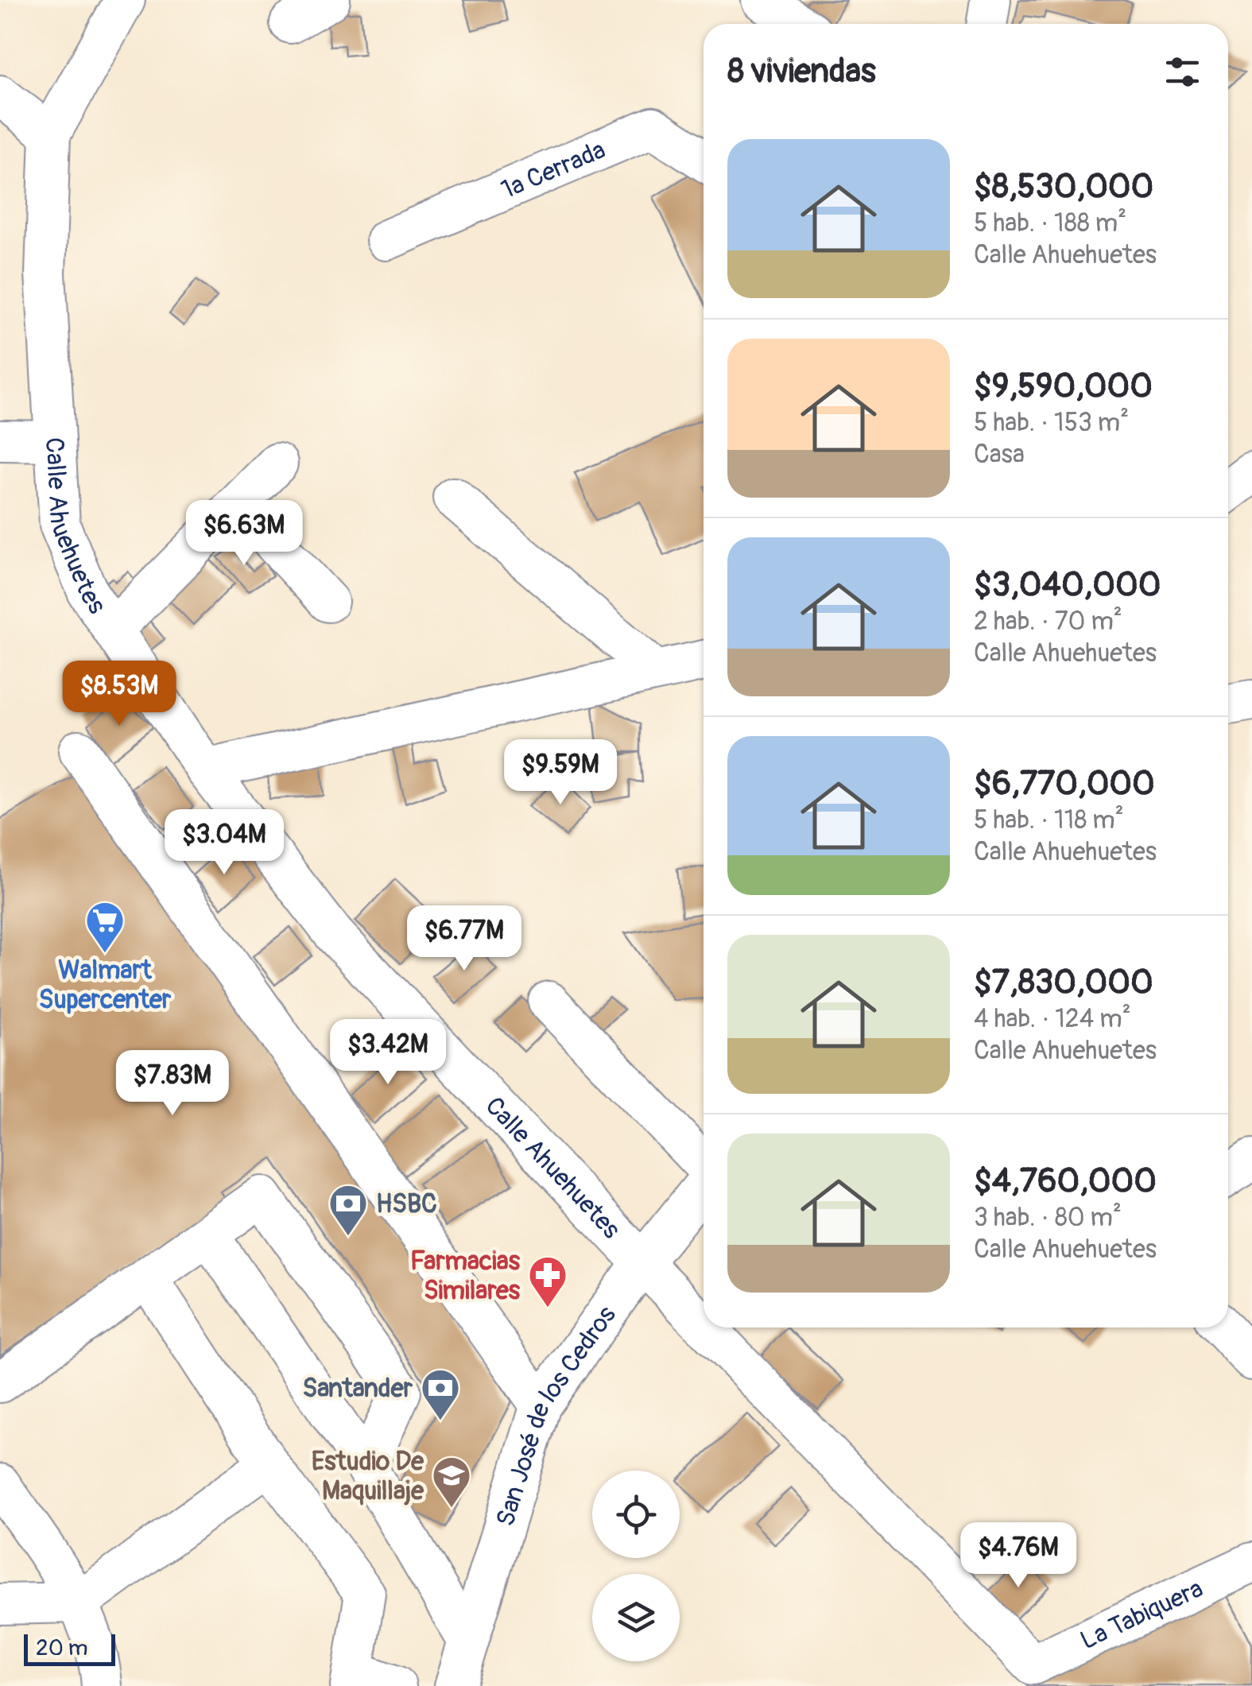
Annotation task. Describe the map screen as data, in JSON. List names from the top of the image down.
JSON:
{
  "streets": {
    "street": [
      "1a Cerrada",
      "Calle Ahuehuetes",
      "San José de los Cedros",
      "La Tabiquera"
    ]
  },
  "crossings": [
    ["Calle Ahuehuetes", "San José de los Cedros"],
    ["Calle Ahuehuetes", "La Tabiquera"]
  ],
  "places": {
    "supermarket": ["Walmart Supercenter"],
    "bank": ["HSBC", "Santander"],
    "pharmacy": ["Farmacias Similares"],
    "school or university": ["Estudio De Maquillaje"]
  },
  "scale_bar": "20 m",
  "page": {
    "heading": "8 viviendas",
    "list": [
      {
        "name": "$8,530,000",
        "note": "5 hab. · 188 m² · Calle Ahuehuetes"
      },
      {
        "name": "$9,590,000",
        "note": "5 hab. · 153 m² · Casa"
      },
      {
        "name": "$3,040,000",
        "note": "2 hab. · 70 m² · Calle Ahuehuetes"
      },
      {
        "name": "$6,770,000",
        "note": "5 hab. · 118 m² · Calle Ahuehuetes"
      },
      {
        "name": "$7,830,000",
        "note": "4 hab. · 124 m² · Calle Ahuehuetes"
      },
      {
        "name": "$4,760,000",
        "note": "3 hab. · 80 m² · Calle Ahuehuetes"
      }
    ],
    "price": [
      "$6.63M",
      "$8.53M",
      "$9.59M",
      "$3.04M",
      "$6.77M",
      "$3.42M",
      "$7.83M",
      "$4.76M"
    ],
    "scale": "20 m"
  }
}
